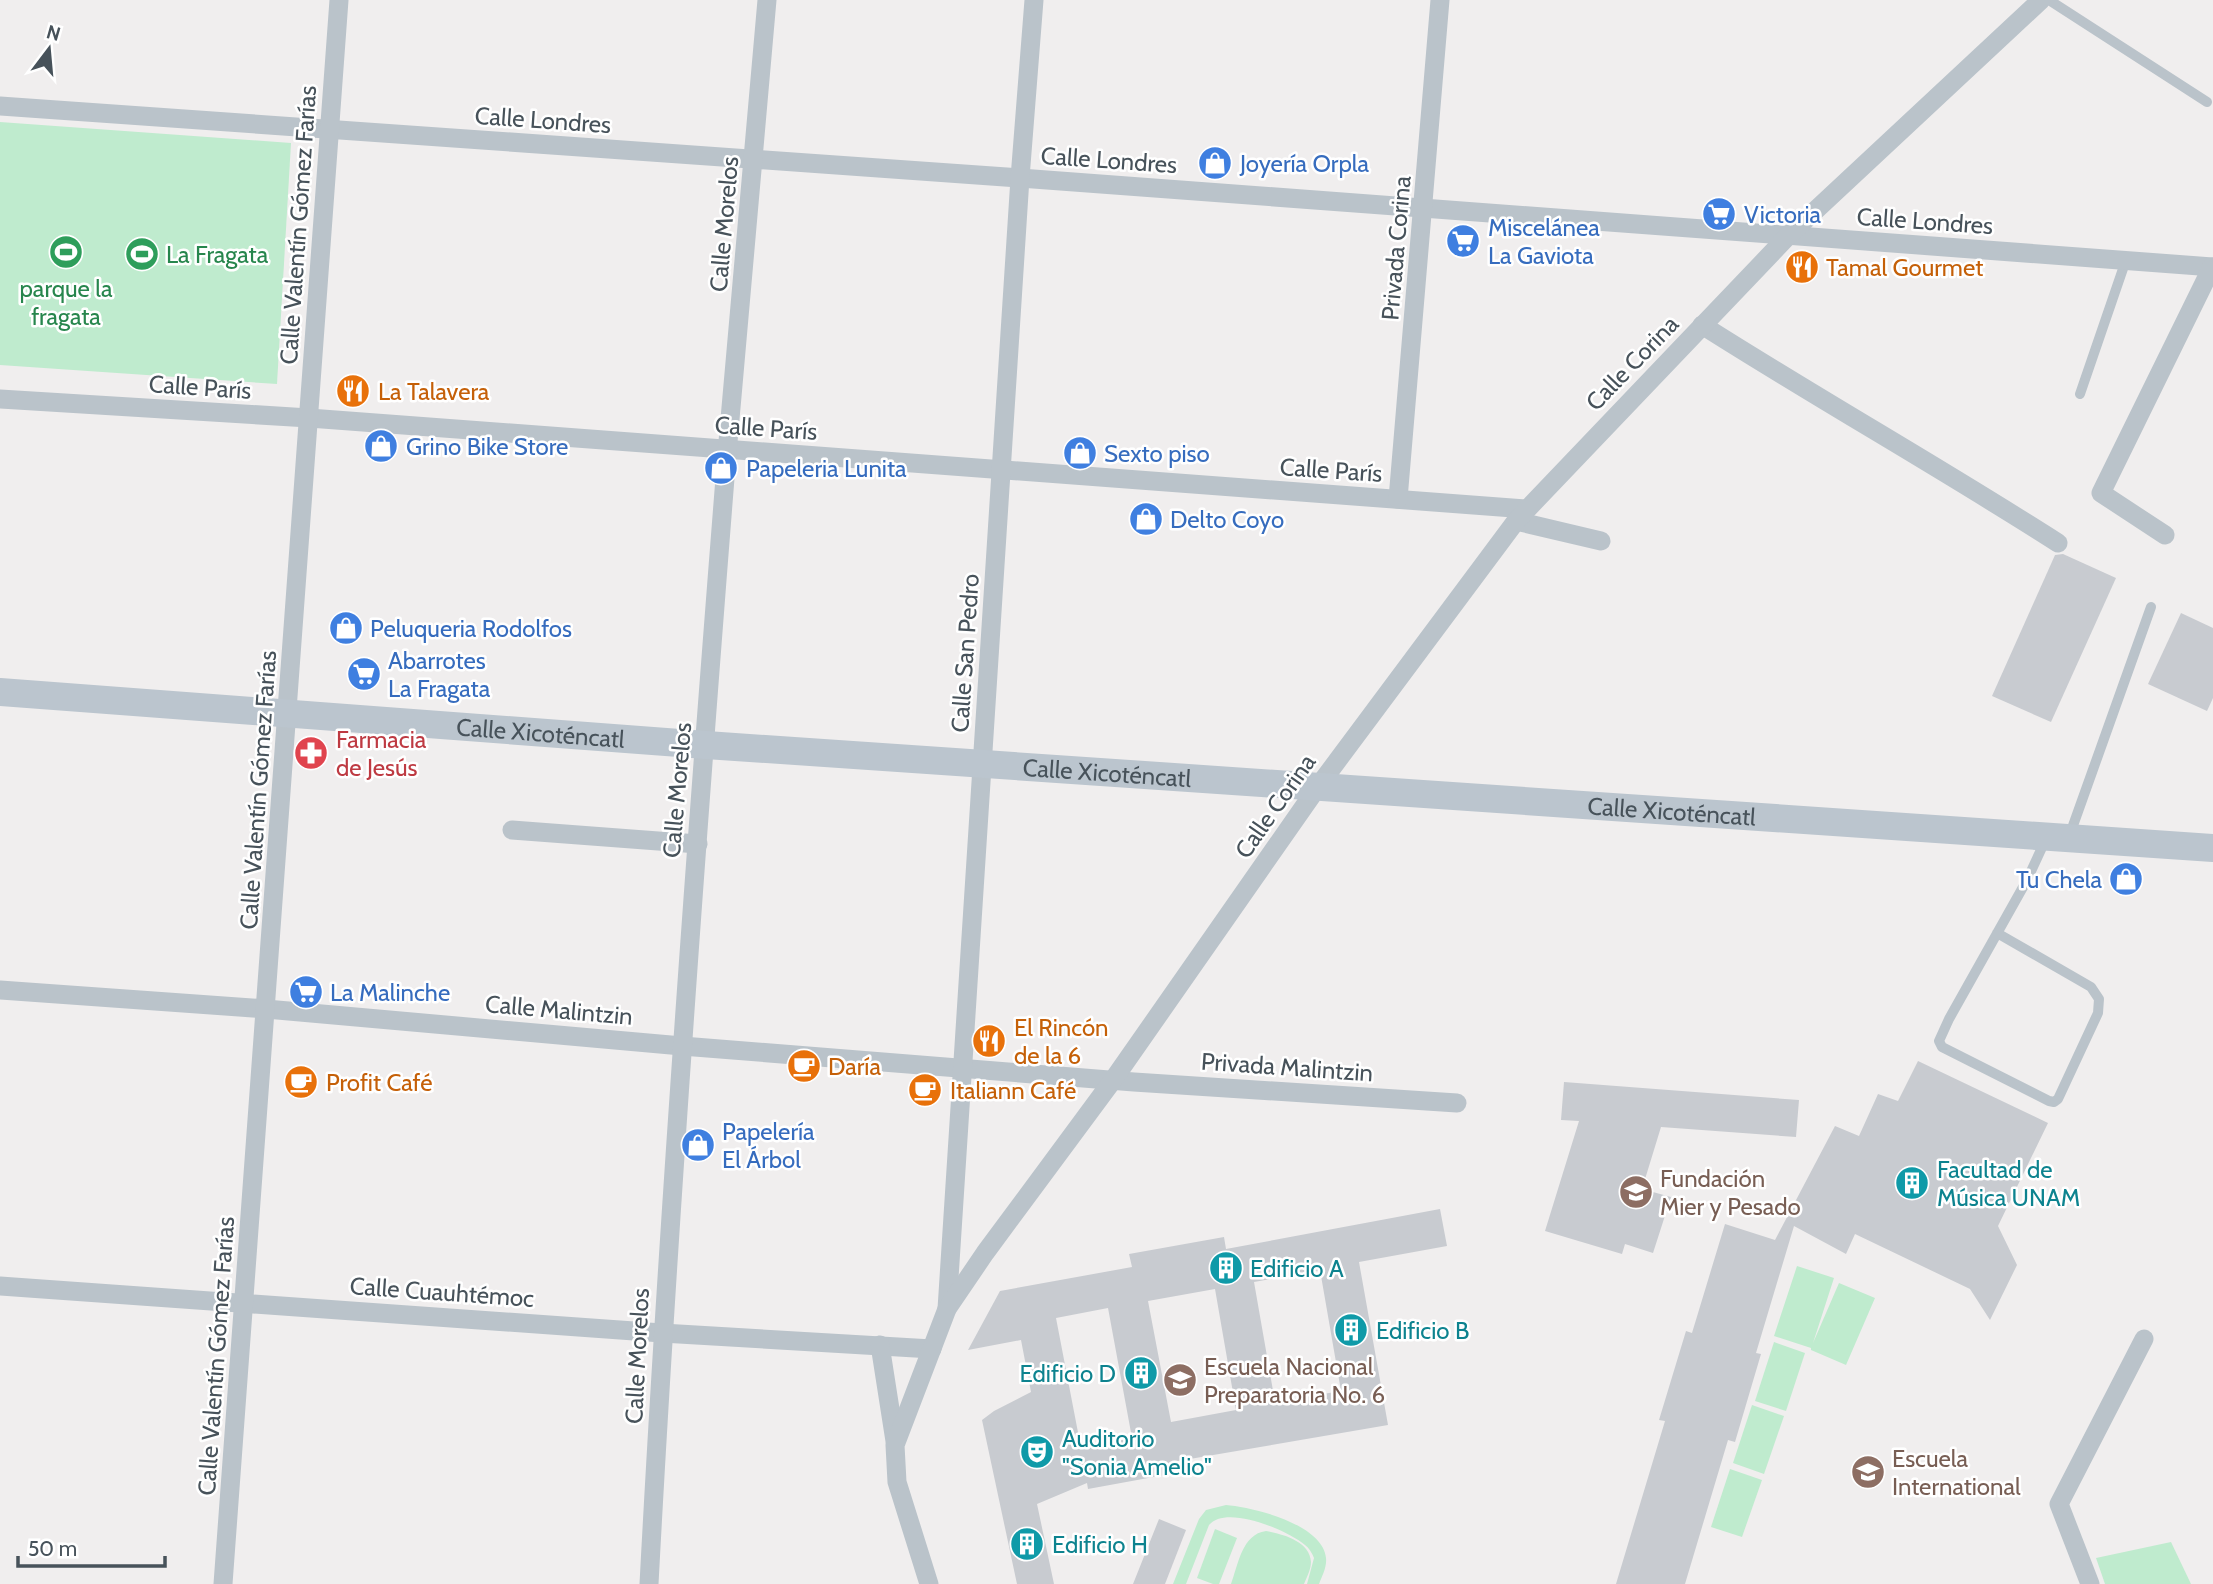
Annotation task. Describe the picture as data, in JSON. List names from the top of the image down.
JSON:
{
  "streets": {
    "street": [
      "Calle Londres",
      "Calle Morelos",
      "Calle Valentín Gómez Farías",
      "Privada Corina",
      "Calle Corina",
      "Calle París",
      "Calle San Pedro",
      "Calle Xicoténcatl",
      "Calle Malintzin",
      "Privada Malintzin",
      "Calle Cuauhtémoc"
    ]
  },
  "crossings": [
    ["Calle Londres", "Calle Morelos"],
    ["Calle Londres", "Calle Valentín Gómez Farías"],
    ["Calle Londres", "Privada Corina"],
    ["Calle Londres", "Calle Corina"],
    ["Calle Londres", "Calle San Pedro"],
    ["Calle Morelos", "Calle París"],
    ["Calle Morelos", "Calle Xicoténcatl"],
    ["Calle Morelos", "Calle Malintzin"],
    ["Calle Morelos", "Calle Cuauhtémoc"],
    ["Calle Valentín Gómez Farías", "Calle París"],
    ["Calle Valentín Gómez Farías", "Calle Xicoténcatl"],
    ["Calle Valentín Gómez Farías", "Calle Malintzin"],
    ["Calle Valentín Gómez Farías", "Calle Cuauhtémoc"],
    ["Privada Corina", "Calle París"],
    ["Calle Corina", "Calle París"],
    ["Calle Corina", "Calle San Pedro"],
    ["Calle Corina", "Calle Xicoténcatl"],
    ["Calle Corina", "Calle Malintzin"],
    ["Calle Corina", "Privada Malintzin"],
    ["Calle Corina", "Calle Cuauhtémoc"],
    ["Calle París", "Calle San Pedro"],
    ["Calle San Pedro", "Calle Xicoténcatl"],
    ["Calle San Pedro", "Calle Malintzin"],
    ["Calle Malintzin", "Privada Malintzin"]
  ],
  "places": {
    "shop": [
      "Joyería Orpla",
      "Grino Bike Store",
      "Sexto piso",
      "Papeleria Lunita",
      "Delto Coyo",
      "Peluqueria Rodolfos",
      "Tu Chela",
      "Papelería El Árbol"
    ],
    "supermarket": [
      "Victoria",
      "Miscelánea La Gaviota",
      "Abarrotes La Fragata",
      "La Malinche"
    ],
    "sports": ["parque la fragata", "La Fragata"],
    "restaurant": ["Tamal Gourmet", "La Talavera", "El Rincón de la 6"],
    "pharmacy": ["Farmacia de Jesús"],
    "cafe": ["Daría", "Profit Café", "Italiann Café"],
    "building": [
      "Facultad de Música UNAM",
      "Edificio A",
      "Edificio B",
      "Edificio D",
      "Edificio H"
    ],
    "school or university": ["Fundación Mier y Pesado", "Escuela Nacional Preparatoria No. 6", "Escuela International"],
    "theatre": ["Auditorio \"Sonia Amelio\""]
  },
  "scale_bar": "50 m",
  "north": "top"
}
